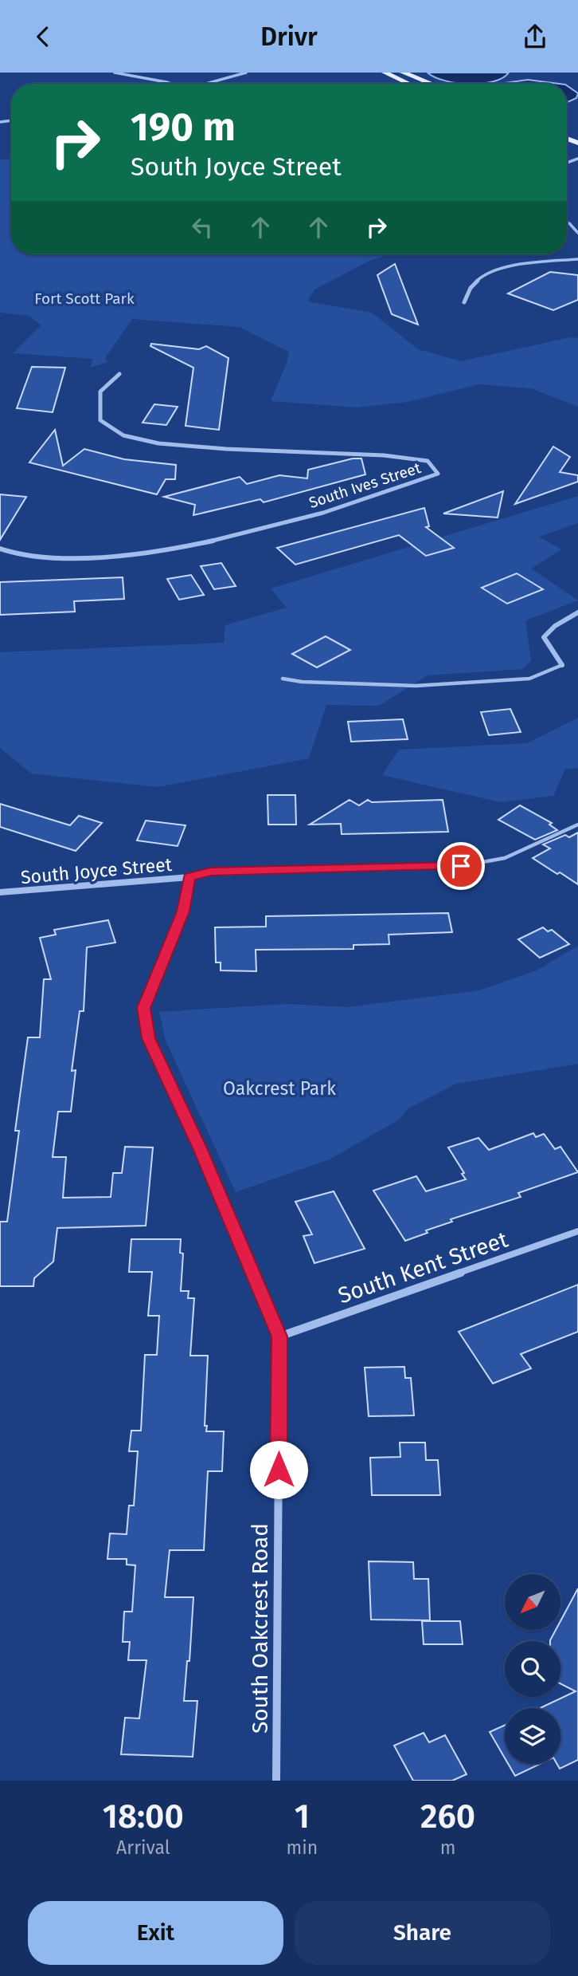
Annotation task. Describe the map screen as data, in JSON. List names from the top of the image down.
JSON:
{
  "streets": {
    "street": [
      "South Ives Street",
      "South Joyce Street",
      "South Kent Street",
      "South Oakcrest Road"
    ]
  },
  "crossings": [
    ["South Joyce Street", "South Oakcrest Road"],
    ["South Kent Street", "South Oakcrest Road"]
  ],
  "parks": ["Fort Scott Park", "Oakcrest Park"],
  "north": "bottom left",
  "page": {
    "header": "Drivr",
    "turn": ["190 m", "South Joyce Street"],
    "eta": [
      "18:00",
      "Arrival",
      "1",
      "min",
      "260",
      "m"
    ],
    "buttons": ["Exit", "Share"]
  }
}
